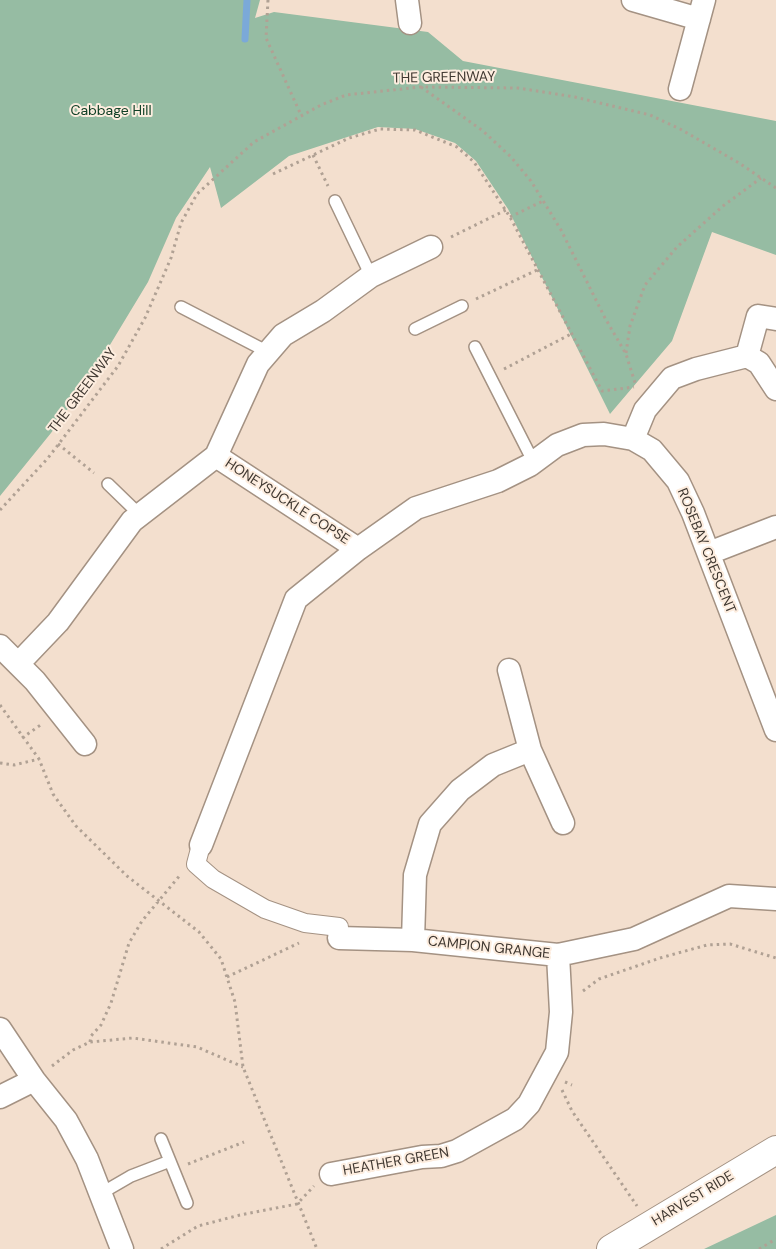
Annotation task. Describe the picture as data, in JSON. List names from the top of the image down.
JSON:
{
  "streets": {
    "street": [
      "HONEYSUCKLE COPSE",
      "ROSEBAY CRESCENT",
      "CAMPION GRANGE",
      "HEATHER GREEN",
      "HARVEST RIDE"
    ],
    "path": ["THE GREENWAY"]
  },
  "crossings": [
    ["HONEYSUCKLE COPSE", "ROSEBAY CRESCENT"],
    ["CAMPION GRANGE", "HEATHER GREEN"]
  ],
  "parks": ["Cabbage Hill"]
}
